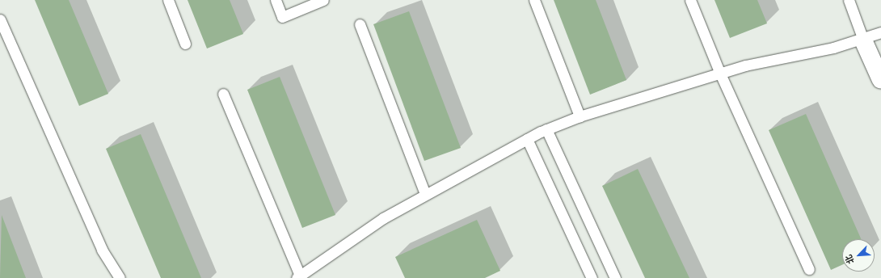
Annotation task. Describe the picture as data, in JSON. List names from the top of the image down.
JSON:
{
  "north": "bottom left"
}
